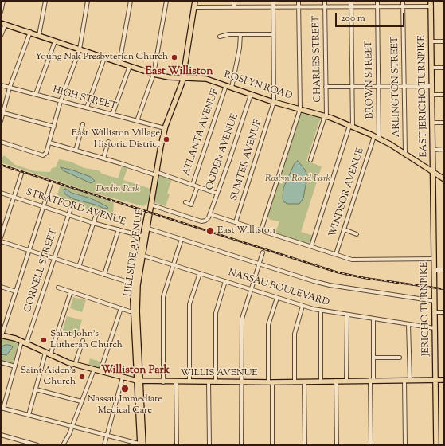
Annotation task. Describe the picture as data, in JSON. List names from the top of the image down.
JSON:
{
  "streets": {
    "main road": [
      "ROSLYN ROAD",
      "EAST JERICHO TURNPIKE",
      "HILLSIDE AVENUE",
      "JERICHO TURNPIKE",
      "WILLIS AVENUE"
    ],
    "street": [
      "CHARLES STREET",
      "BROWN STREET",
      "ARLINGTON STREET",
      "HIGH STREET",
      "ATLANTA AVENUE",
      "OGDEN AVENUE",
      "SUMTER AVENUE",
      "WINDSOR AVENUE",
      "STRATFORD AVENUE",
      "CORNELL STREET",
      "NASSAU BOULEVARD"
    ]
  },
  "crossings": [
    ["CHARLES STREET", "ROSLYN ROAD"],
    ["BROWN STREET", "ROSLYN ROAD"],
    ["ROSLYN ROAD", "ARLINGTON STREET"],
    ["ROSLYN ROAD", "EAST JERICHO TURNPIKE"],
    ["ROSLYN ROAD", "ATLANTA AVENUE"],
    ["ROSLYN ROAD", "OGDEN AVENUE"],
    ["ROSLYN ROAD", "SUMTER AVENUE"],
    ["ROSLYN ROAD", "WINDSOR AVENUE"],
    ["ROSLYN ROAD", "HILLSIDE AVENUE"],
    ["ROSLYN ROAD", "JERICHO TURNPIKE"],
    ["EAST JERICHO TURNPIKE", "JERICHO TURNPIKE"],
    ["HIGH STREET", "HILLSIDE AVENUE"],
    ["STRATFORD AVENUE", "HILLSIDE AVENUE"],
    ["STRATFORD AVENUE", "CORNELL STREET"],
    ["HILLSIDE AVENUE", "NASSAU BOULEVARD"],
    ["HILLSIDE AVENUE", "WILLIS AVENUE"],
    ["CORNELL STREET", "WILLIS AVENUE"],
    ["NASSAU BOULEVARD", "JERICHO TURNPIKE"],
    ["JERICHO TURNPIKE", "WILLIS AVENUE"]
  ],
  "districts": ["East Williston", "Williston Park"],
  "parks": ["Roslyn Road Park", "Devlin Park"],
  "places": [
    "Young Nak Presbyterian Church",
    "East Williston Village Historic District",
    "East Williston",
    "Saint John's Lutheran Church",
    "Saint Aiden's Church",
    "Nassau Immediate Medical Care"
  ],
  "scale_bar": "200 m"
}
